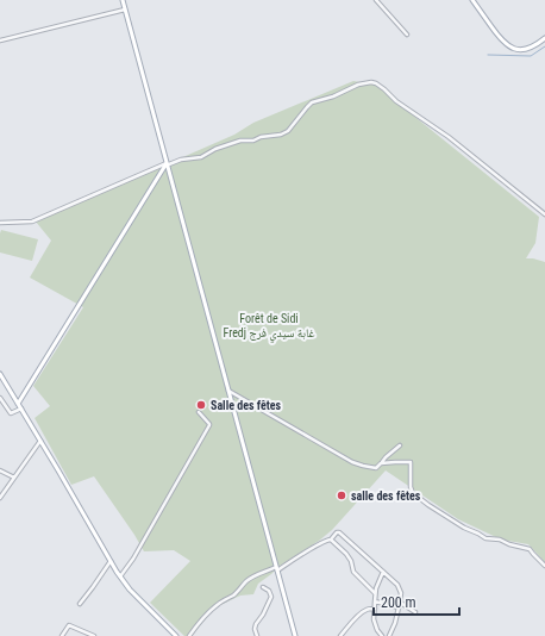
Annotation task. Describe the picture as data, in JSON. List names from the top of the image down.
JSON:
{
  "parks": ["Forêt de Sidi Fredj غابة سيدي فرج"],
  "places": ["Salle des fêtes", "salle des fêtes"],
  "scale_bar": "200 m"
}
